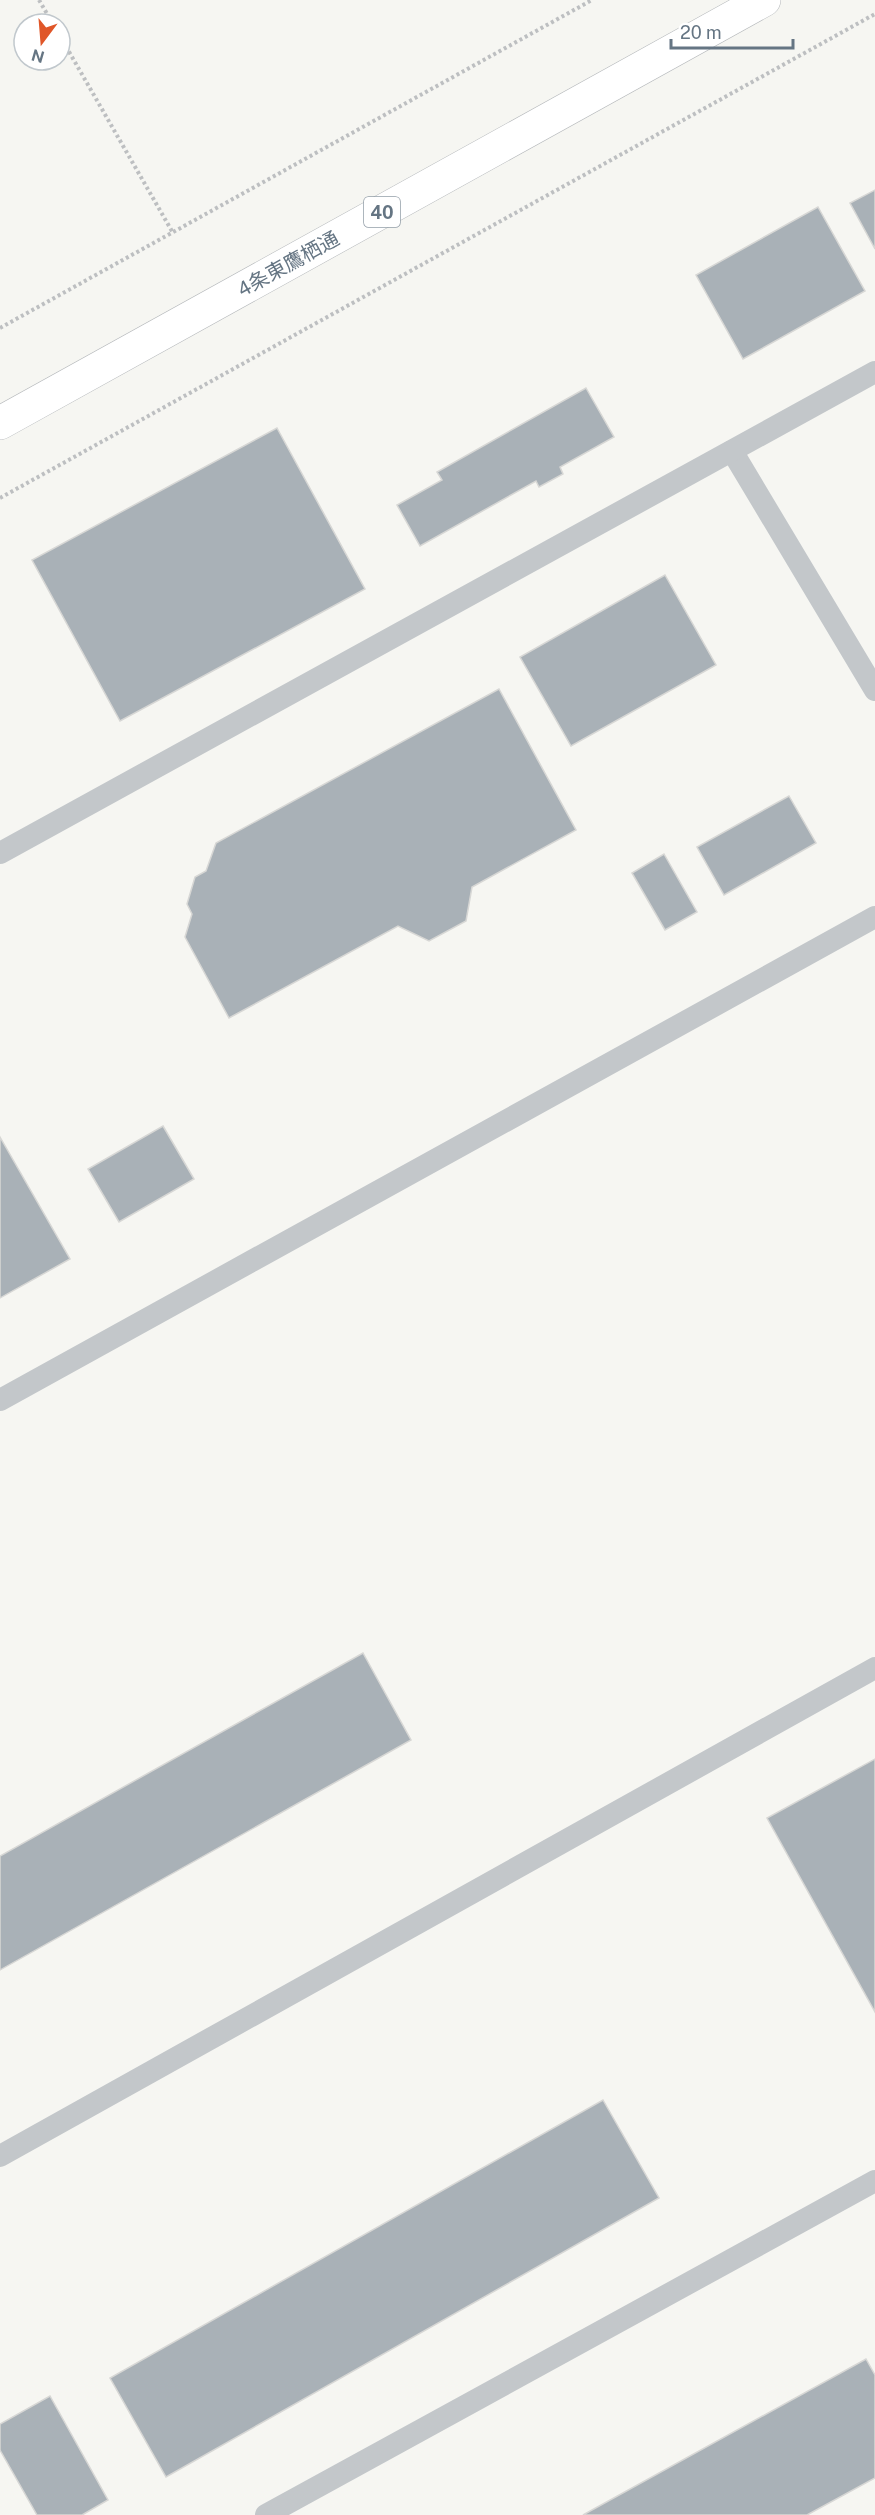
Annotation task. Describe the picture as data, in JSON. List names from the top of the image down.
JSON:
{
  "streets": {
    "highway": ["40", "4条東鷹栖通"]
  },
  "scale_bar": "20 m",
  "north": "bottom"
}
